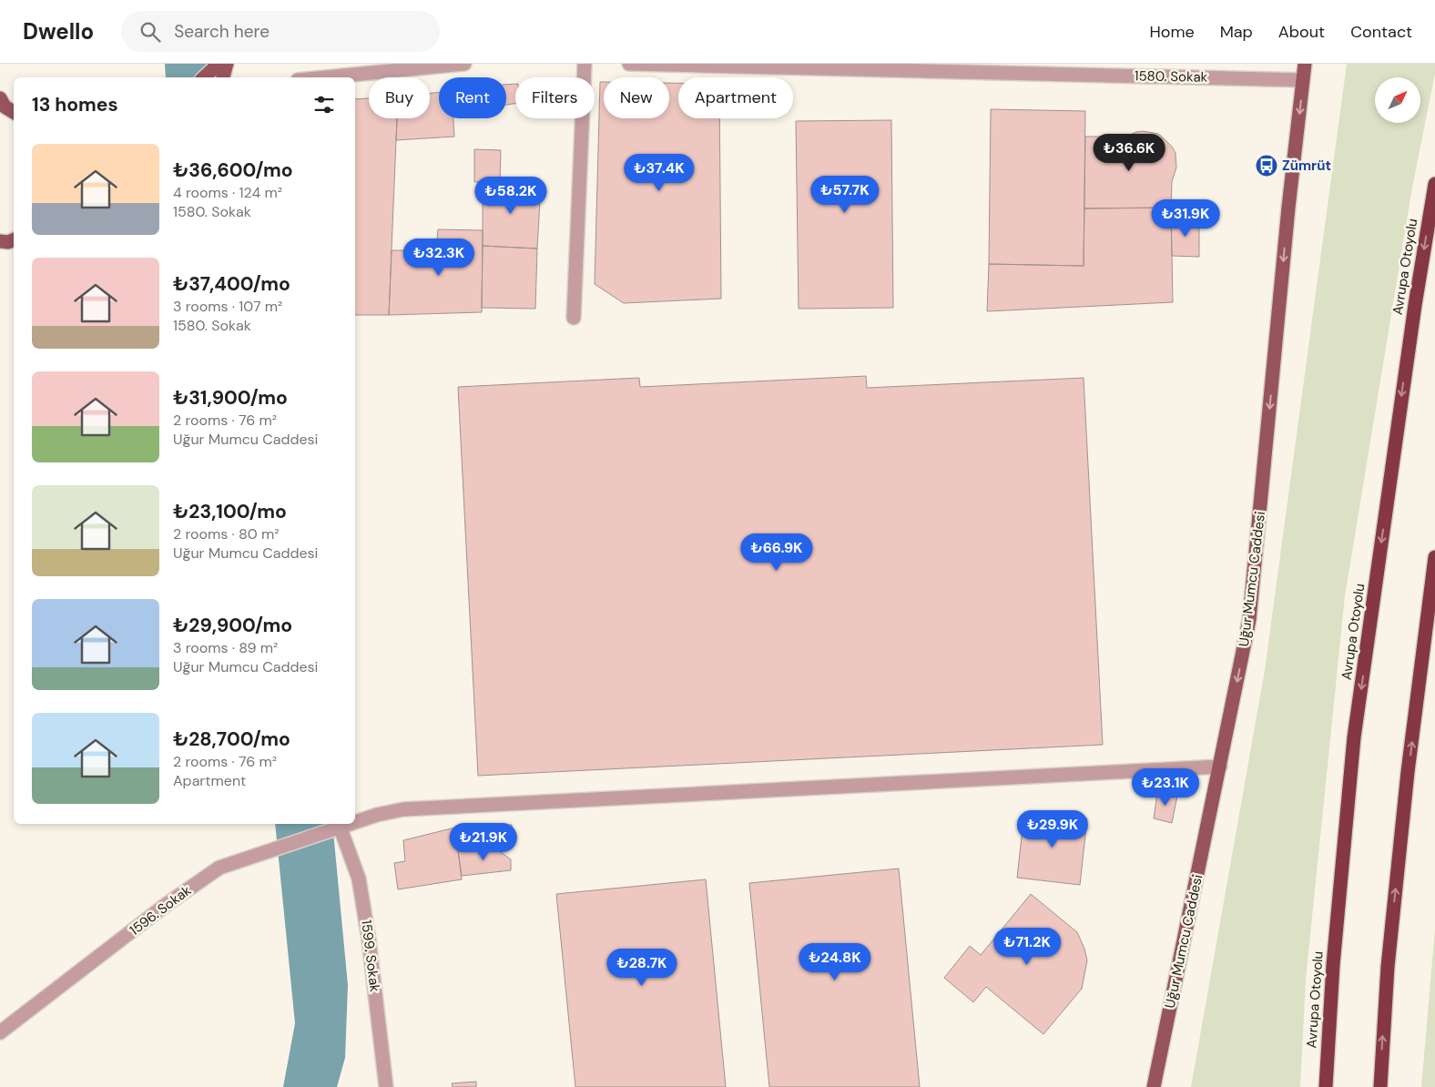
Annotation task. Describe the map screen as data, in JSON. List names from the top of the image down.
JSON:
{
  "streets": {
    "highway": ["Avrupa Otoyolu"],
    "main road": ["Uğur Mumcu Caddesi"],
    "street": ["1580. Sokak", "1596. Sokak", "1599. Sokak"]
  },
  "crossings": [
    ["1580. Sokak", "Uğur Mumcu Caddesi"],
    ["Uğur Mumcu Caddesi", "1596. Sokak"],
    ["1596. Sokak", "1599. Sokak"]
  ],
  "one_way": ["Uğur Mumcu Caddesi"],
  "places": {
    "bus stop": ["Zümrüt"]
  },
  "north": "top right",
  "page": {
    "header": "Dwello",
    "search": "Search here",
    "nav": [
      "Home",
      "Map",
      "About",
      "Contact"
    ],
    "chip": [
      "Buy",
      "Rent",
      "Filters",
      "New",
      "Apartment"
    ],
    "heading": "13 homes",
    "list": [
      {
        "name": "₺36,600/mo",
        "note": "4 rooms · 124 m² · 1580. Sokak"
      },
      {
        "name": "₺37,400/mo",
        "note": "3 rooms · 107 m² · 1580. Sokak"
      },
      {
        "name": "₺31,900/mo",
        "note": "2 rooms · 76 m² · Uğur Mumcu Caddesi"
      },
      {
        "name": "₺23,100/mo",
        "note": "2 rooms · 80 m² · Uğur Mumcu Caddesi"
      },
      {
        "name": "₺29,900/mo",
        "note": "3 rooms · 89 m² · Uğur Mumcu Caddesi"
      },
      {
        "name": "₺28,700/mo",
        "note": "2 rooms · 76 m² · Apartment"
      }
    ],
    "price": [
      "₺36.6K",
      "₺37.4K",
      "₺57.7K",
      "₺58.2K",
      "₺31.9K",
      "₺32.3K",
      "₺66.9K",
      "₺23.1K",
      "₺29.9K",
      "₺21.9K",
      "₺71.2K",
      "₺24.8K",
      "₺28.7K"
    ]
  }
}
